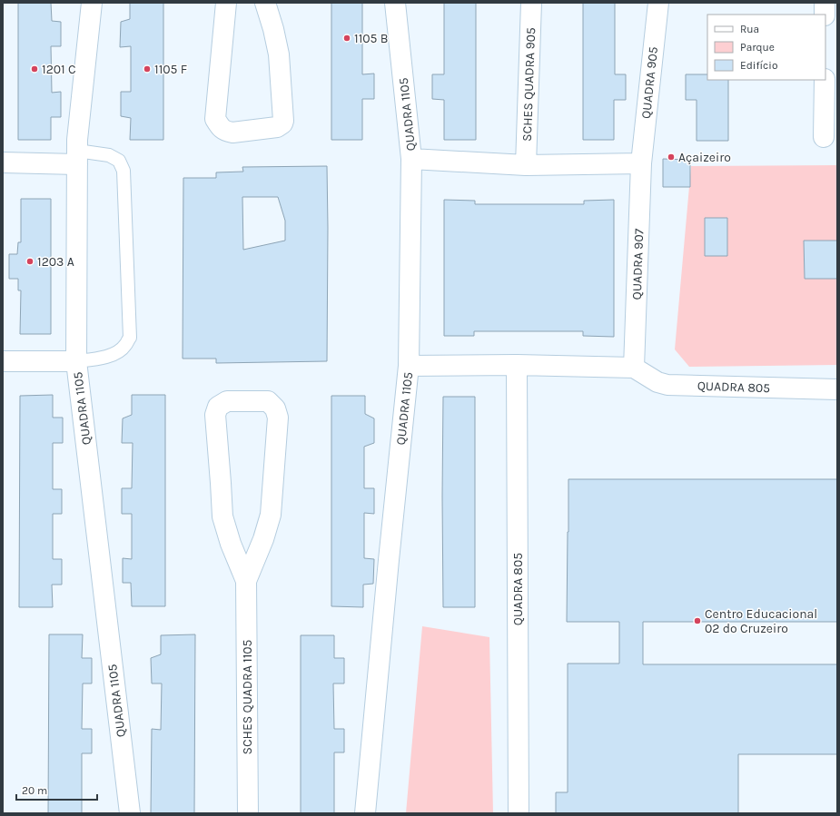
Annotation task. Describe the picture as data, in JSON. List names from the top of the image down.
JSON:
{
  "streets": {
    "street": [
      "QUADRA 905",
      "SCHES QUADRA 905",
      "QUADRA 1105",
      "QUADRA 907",
      "QUADRA 805",
      "SCHES QUADRA 1105"
    ]
  },
  "crossings": [
    ["QUADRA 905", "QUADRA 907"],
    ["QUADRA 907", "QUADRA 805"]
  ],
  "places": [
    "1105 B",
    "1201 C",
    "1105 F",
    "Açaizeiro",
    "1203 A",
    "Centro Educacional 02 do Cruzeiro"
  ],
  "legend": ["Rua", "Parque", "Edifício"],
  "scale_bar": "20 m"
}
